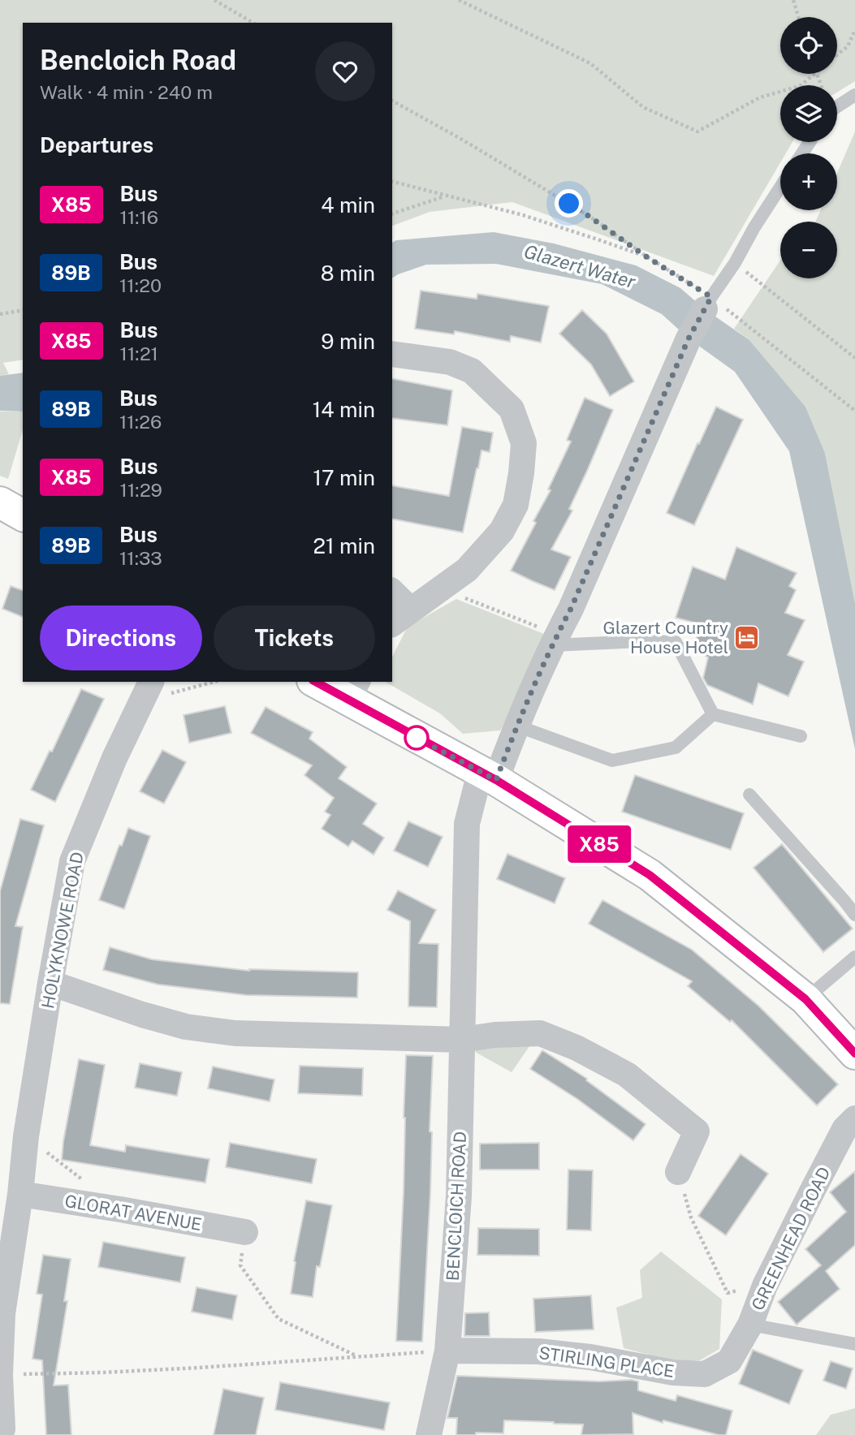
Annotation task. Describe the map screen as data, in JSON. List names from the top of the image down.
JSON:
{
  "streets": {
    "street": [
      "HOLYKNOWE ROAD",
      "BENCLOICH ROAD",
      "GLORAT AVENUE",
      "GREENHEAD ROAD",
      "STIRLING PLACE"
    ]
  },
  "crossings": [
    ["HOLYKNOWE ROAD", "GLORAT AVENUE"],
    ["BENCLOICH ROAD", "STIRLING PLACE"],
    ["GREENHEAD ROAD", "STIRLING PLACE"]
  ],
  "water": ["Glazert Water"],
  "places": {
    "hotel": ["Glazert Country House Hotel"]
  },
  "lines": ["bus line X85"],
  "page": {
    "on_map": "X85",
    "map_buttons": ["+", "−"],
    "heading": [
      ["Bencloich Road", "Walk · 4 min · 240 m"],
      "Departures"
    ],
    "list": [
      {
        "mark": "X85",
        "name": "Bus",
        "note": "11:16",
        "value": "4 min"
      },
      {
        "mark": "89B",
        "name": "Bus",
        "note": "11:20",
        "value": "8 min"
      },
      {
        "mark": "X85",
        "name": "Bus",
        "note": "11:21",
        "value": "9 min"
      },
      {
        "mark": "89B",
        "name": "Bus",
        "note": "11:26",
        "value": "14 min"
      },
      {
        "mark": "X85",
        "name": "Bus",
        "note": "11:29",
        "value": "17 min"
      },
      {
        "mark": "89B",
        "name": "Bus",
        "note": "11:33",
        "value": "21 min"
      }
    ],
    "buttons": ["Directions", "Tickets"]
  }
}
